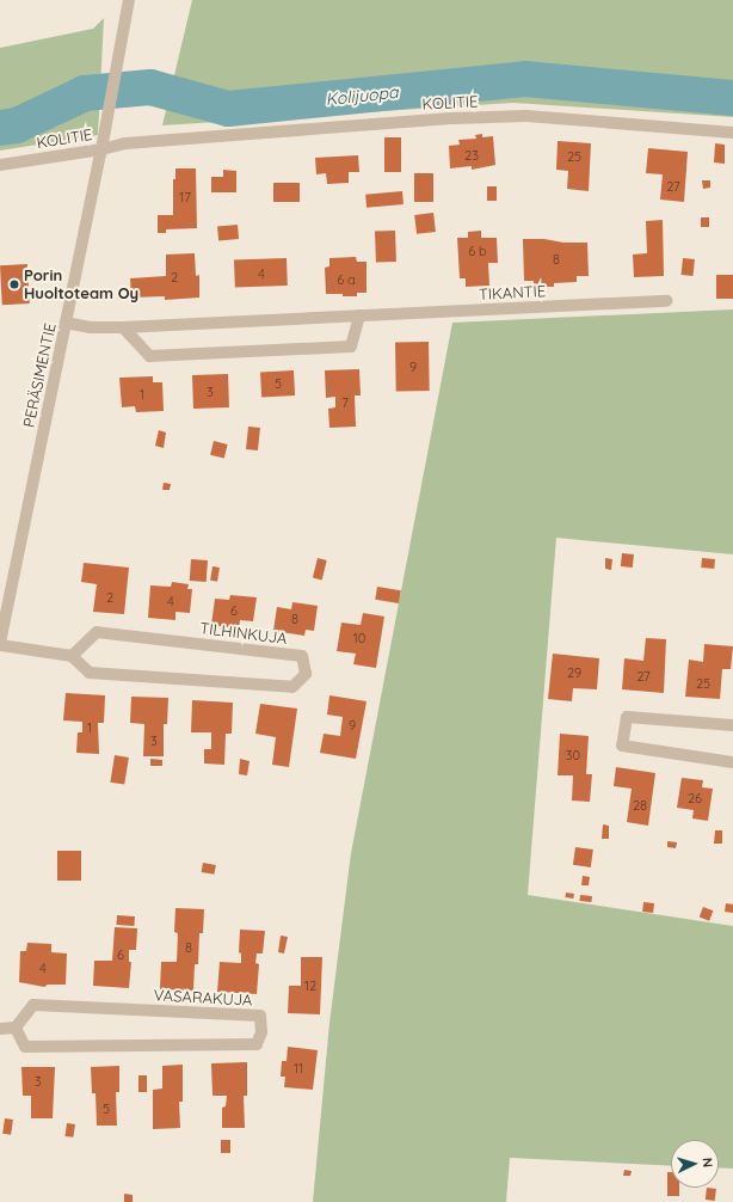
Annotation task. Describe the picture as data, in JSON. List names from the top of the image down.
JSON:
{
  "streets": {
    "street": [
      "KOLITIE",
      "TIKANTIE",
      "PERÄSIMENTIE",
      "TILHINKUJA",
      "VASARAKUJA"
    ]
  },
  "crossings": [
    ["KOLITIE", "PERÄSIMENTIE"],
    ["TIKANTIE", "PERÄSIMENTIE"]
  ],
  "water": ["Kolijuopa"],
  "places": ["Porin Huoltoteam Oy"],
  "house_numbers": [
    "23",
    "25",
    "27",
    "17",
    "6 b",
    "8",
    "4",
    "2",
    "6 a",
    "9",
    "5",
    "3",
    "1",
    "7",
    "2",
    "4",
    "6",
    "8",
    "10",
    "29",
    "27",
    "25",
    "9",
    "1",
    "3",
    "30",
    "26",
    "28",
    "8",
    "6",
    "4",
    "12",
    "11",
    "3",
    "5"
  ],
  "north": "right"
}
